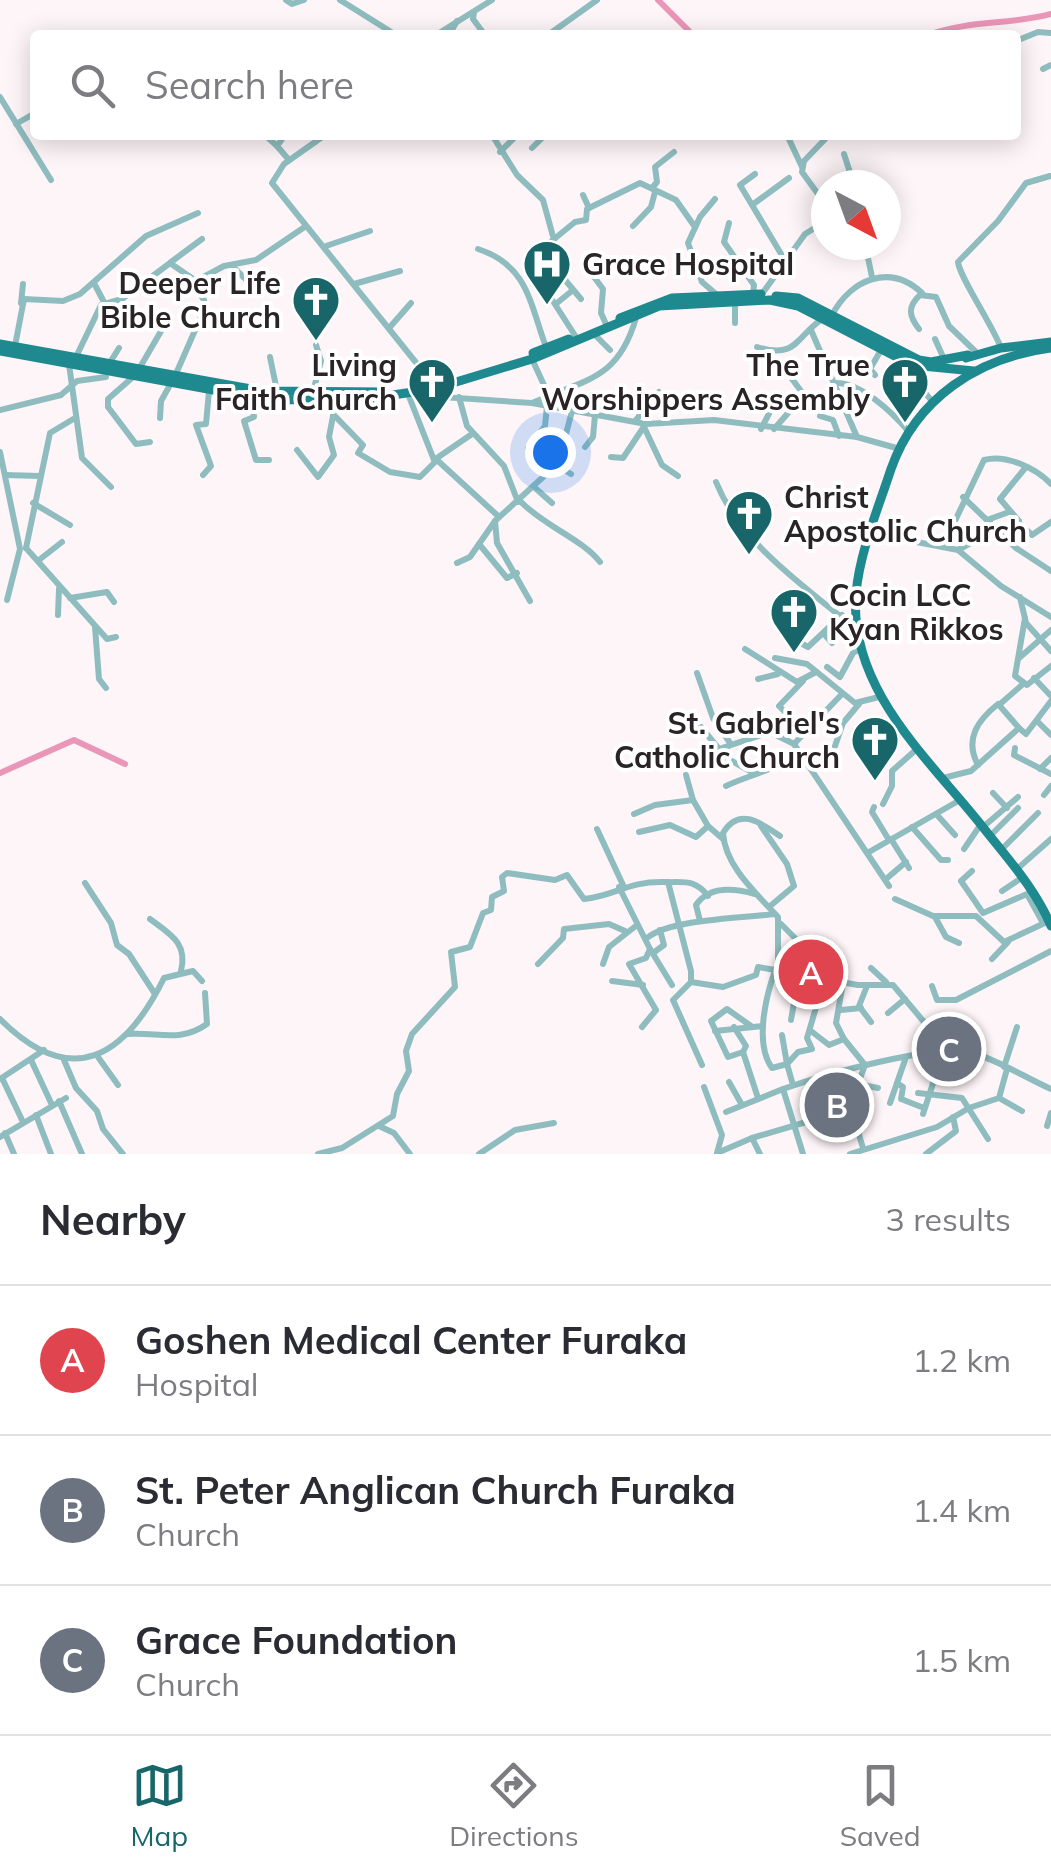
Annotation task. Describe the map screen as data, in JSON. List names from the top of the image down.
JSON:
{
  "places": {
    "hospital": ["Grace Hospital"],
    "church": [
      "Deeper Life Bible Church",
      "Living Faith Church",
      "The True Worshippers Assembly",
      "Christ Apostolic Church",
      "Cocin LCC Kyan Rikkos",
      "St. Gabriel's Catholic Church"
    ]
  },
  "north": "bottom right",
  "page": {
    "search": "Search here",
    "pins": ["A", "C", "B"],
    "heading": ["Nearby", "3 results"],
    "list": [
      {
        "mark": "A",
        "name": "Goshen Medical Center Furaka",
        "note": "Hospital",
        "value": "1.2 km"
      },
      {
        "mark": "B",
        "name": "St. Peter Anglican Church Furaka",
        "note": "Church",
        "value": "1.4 km"
      },
      {
        "mark": "C",
        "name": "Grace Foundation",
        "note": "Church",
        "value": "1.5 km"
      }
    ],
    "nav": ["Map", "Directions", "Saved"]
  }
}
